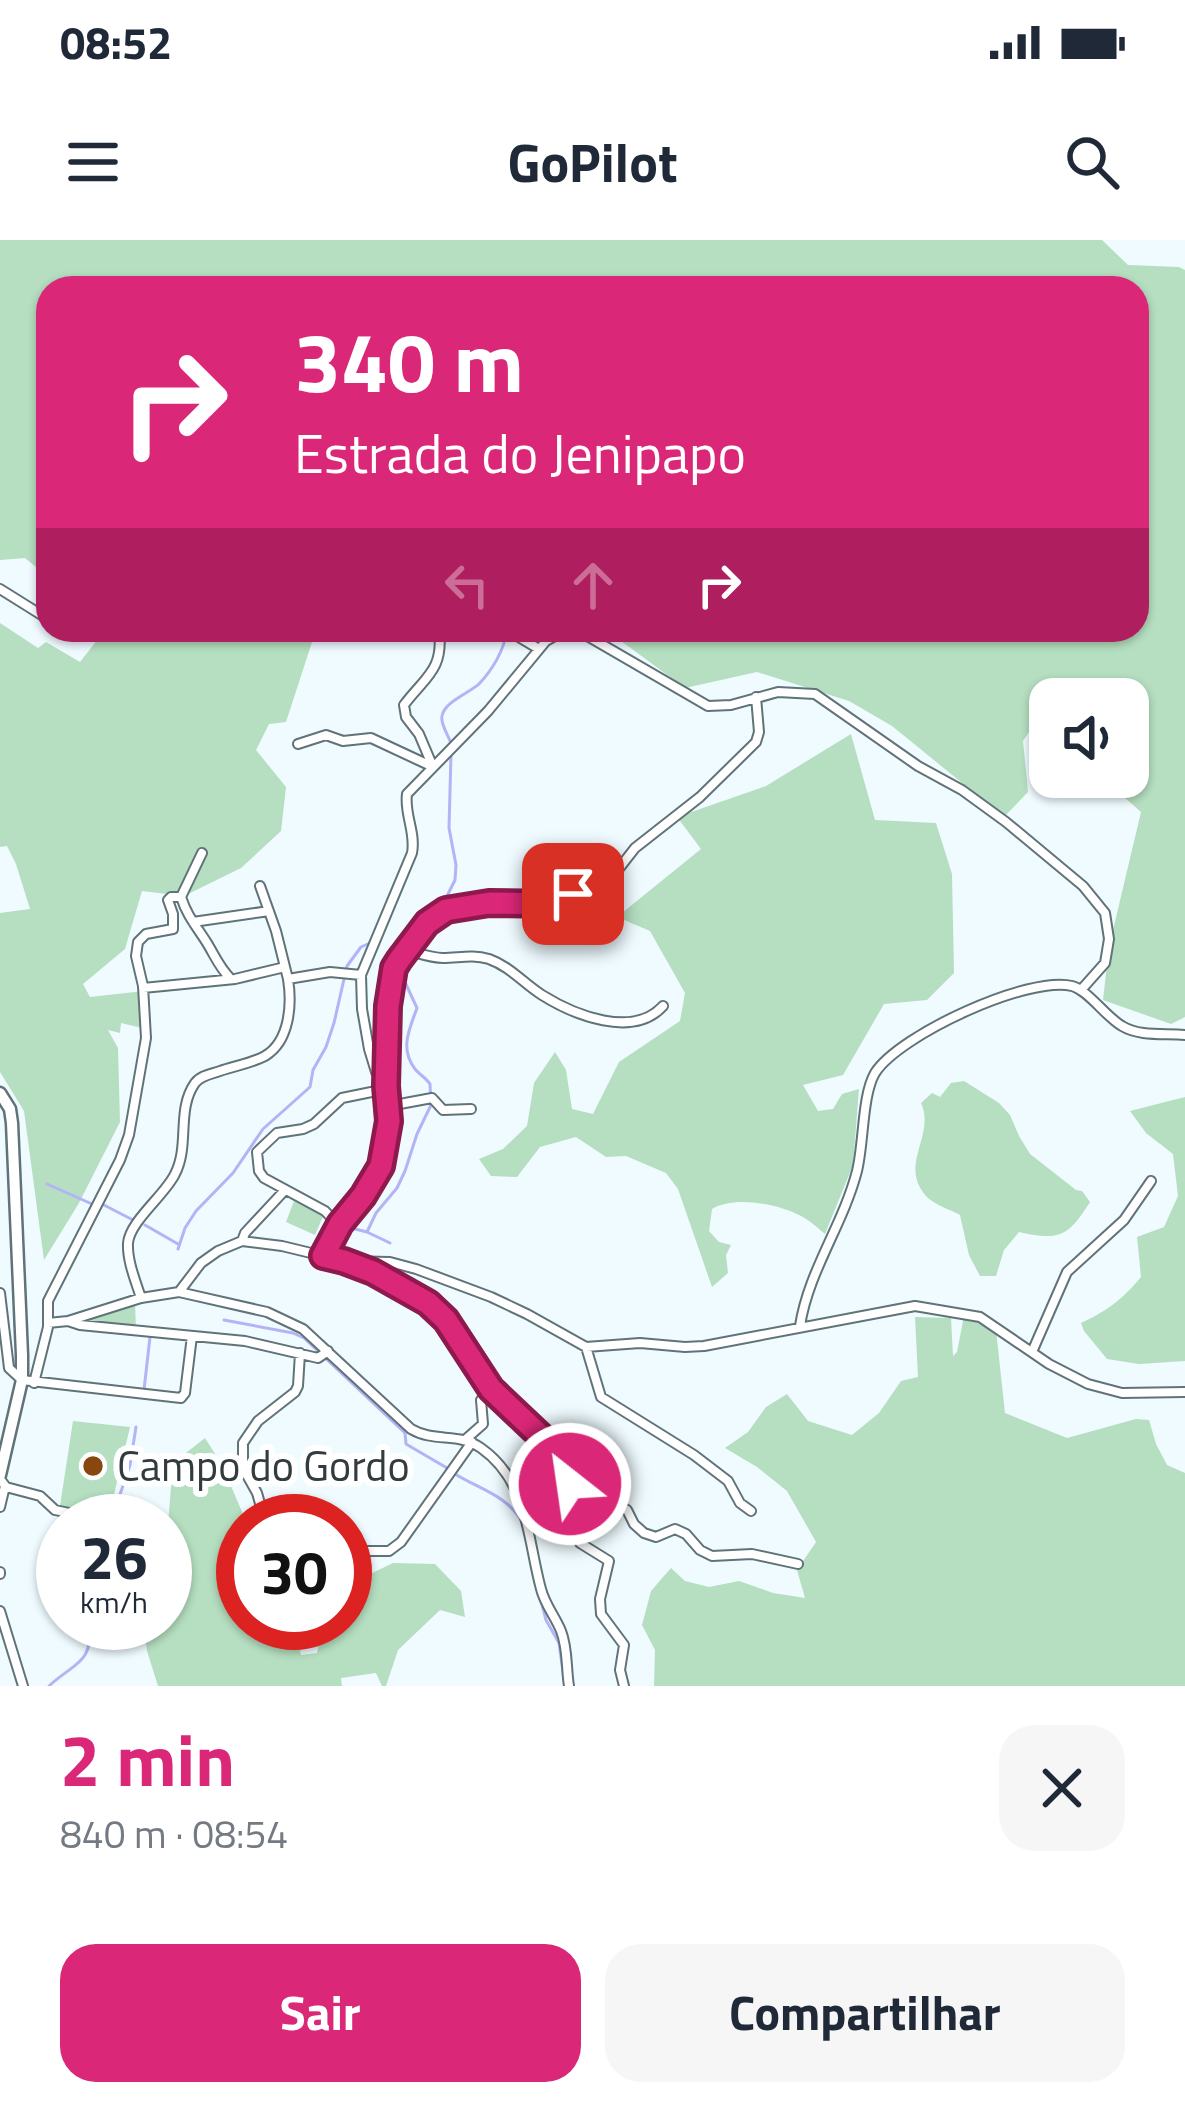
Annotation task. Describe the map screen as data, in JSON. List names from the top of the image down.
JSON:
{
  "places": ["Campo do Gordo"],
  "page": {
    "status": "08:52",
    "header": "GoPilot",
    "turn": ["340 m", "Estrada do Jenipapo"],
    "speed": "26 km/h",
    "limit": "30",
    "heading": ["2 min", "840 m · 08:54"],
    "buttons": ["Sair", "Compartilhar"]
  }
}
